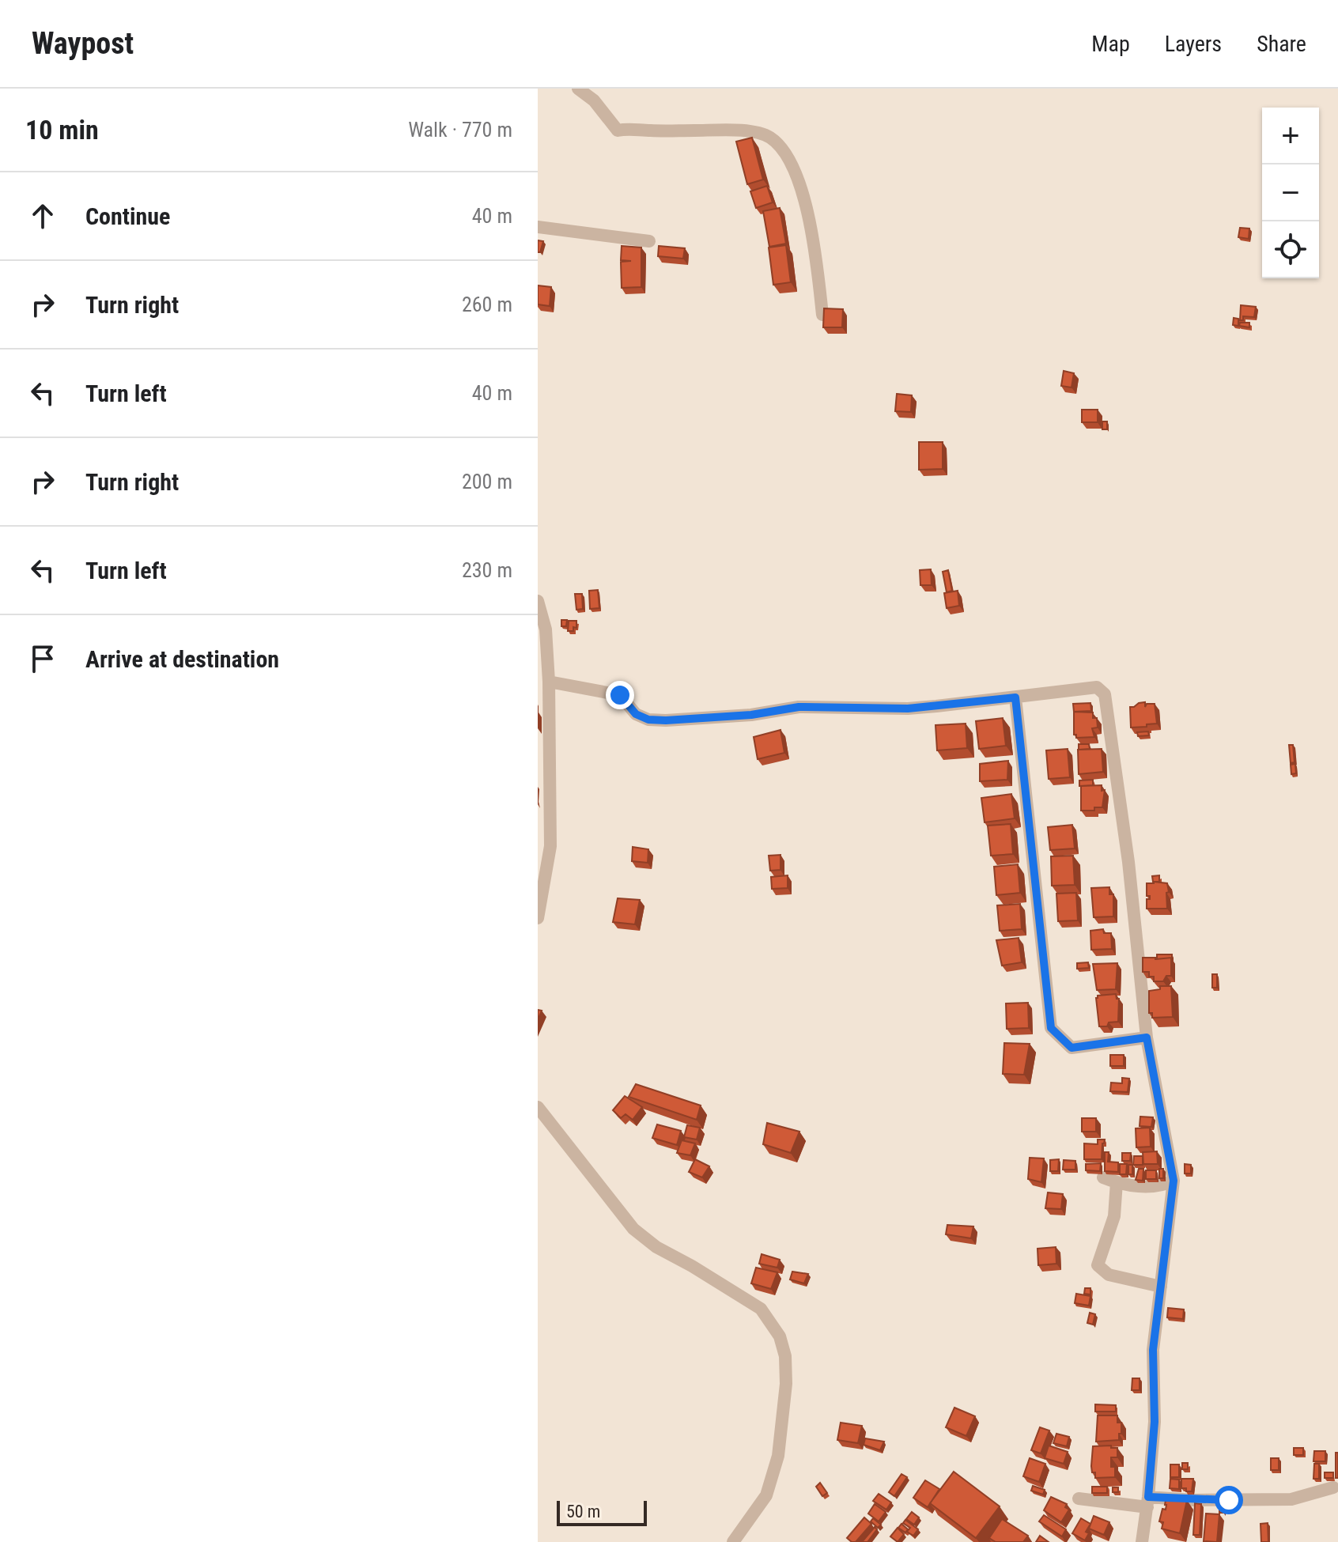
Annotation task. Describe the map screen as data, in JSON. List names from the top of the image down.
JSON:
{
  "scale_bar": "50 m",
  "page": {
    "header": "Waypost",
    "nav": ["Map", "Layers", "Share"],
    "heading": ["10 min", "Walk · 770 m"],
    "map_buttons": ["+", "−"],
    "list": [
      ["Continue", "40 m"],
      ["Turn right", "260 m"],
      ["Turn left", "40 m"],
      ["Turn right", "200 m"],
      ["Turn left", "230 m"],
      "Arrive at destination"
    ],
    "scale": "50 m"
  }
}
